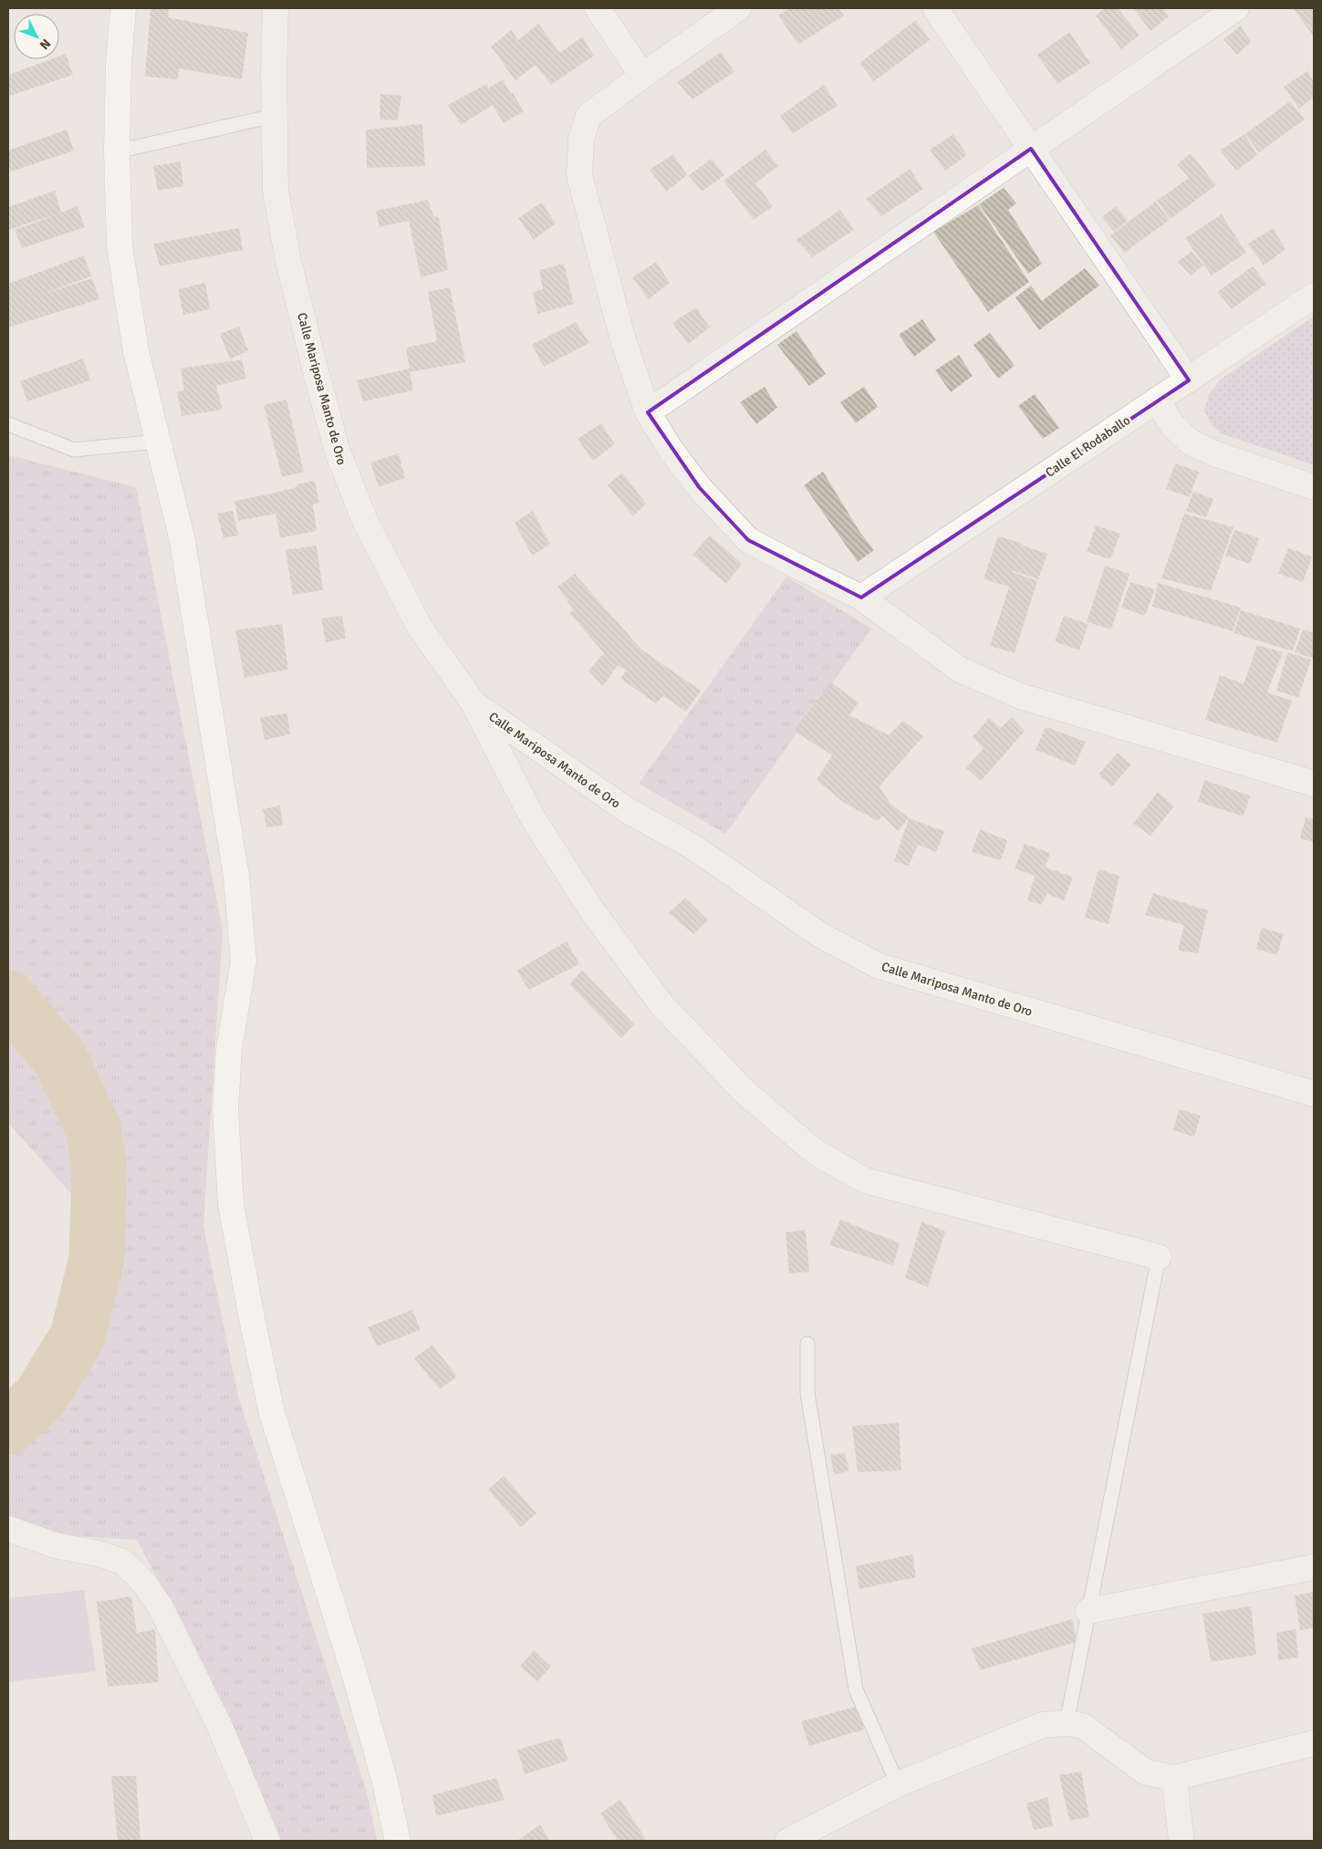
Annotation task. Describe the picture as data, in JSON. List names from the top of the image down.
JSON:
{
  "streets": {
    "street": ["Calle Mariposa Manto de Oro", "Calle El Rodaballo"]
  },
  "north": "bottom right"
}
